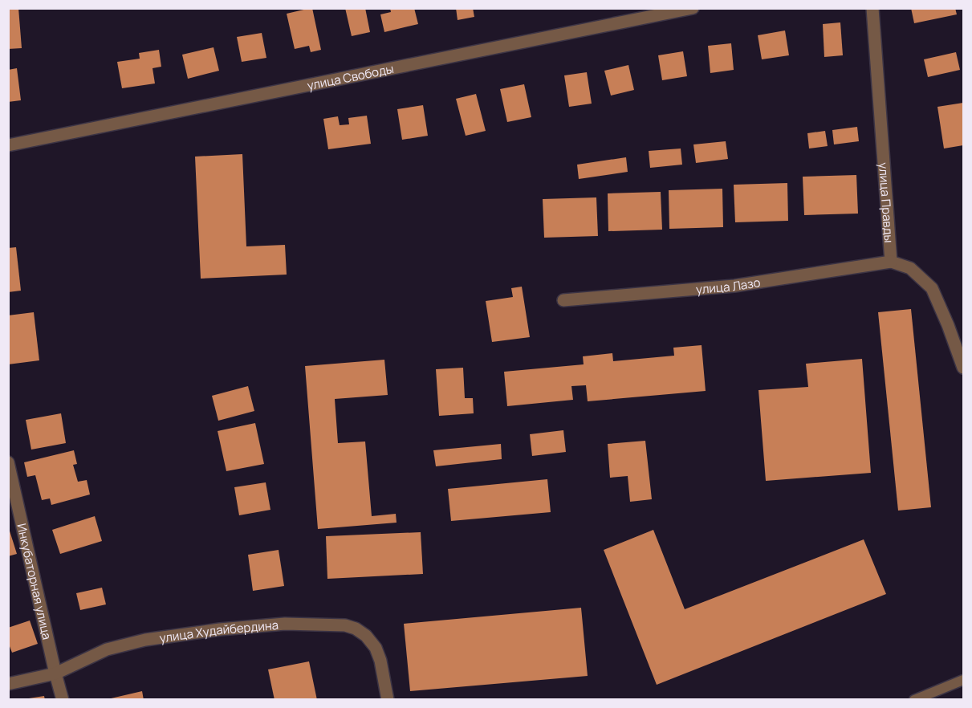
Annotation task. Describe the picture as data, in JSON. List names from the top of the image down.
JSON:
{
  "streets": {
    "street": [
      "улица Свободы",
      "улица Правды",
      "улица Лазо",
      "Инкубаторная улица",
      "улица Худайбердина"
    ]
  },
  "crossings": [
    ["улица Правды", "улица Лазо"],
    ["Инкубаторная улица", "улица Худайбердина"]
  ]
}
